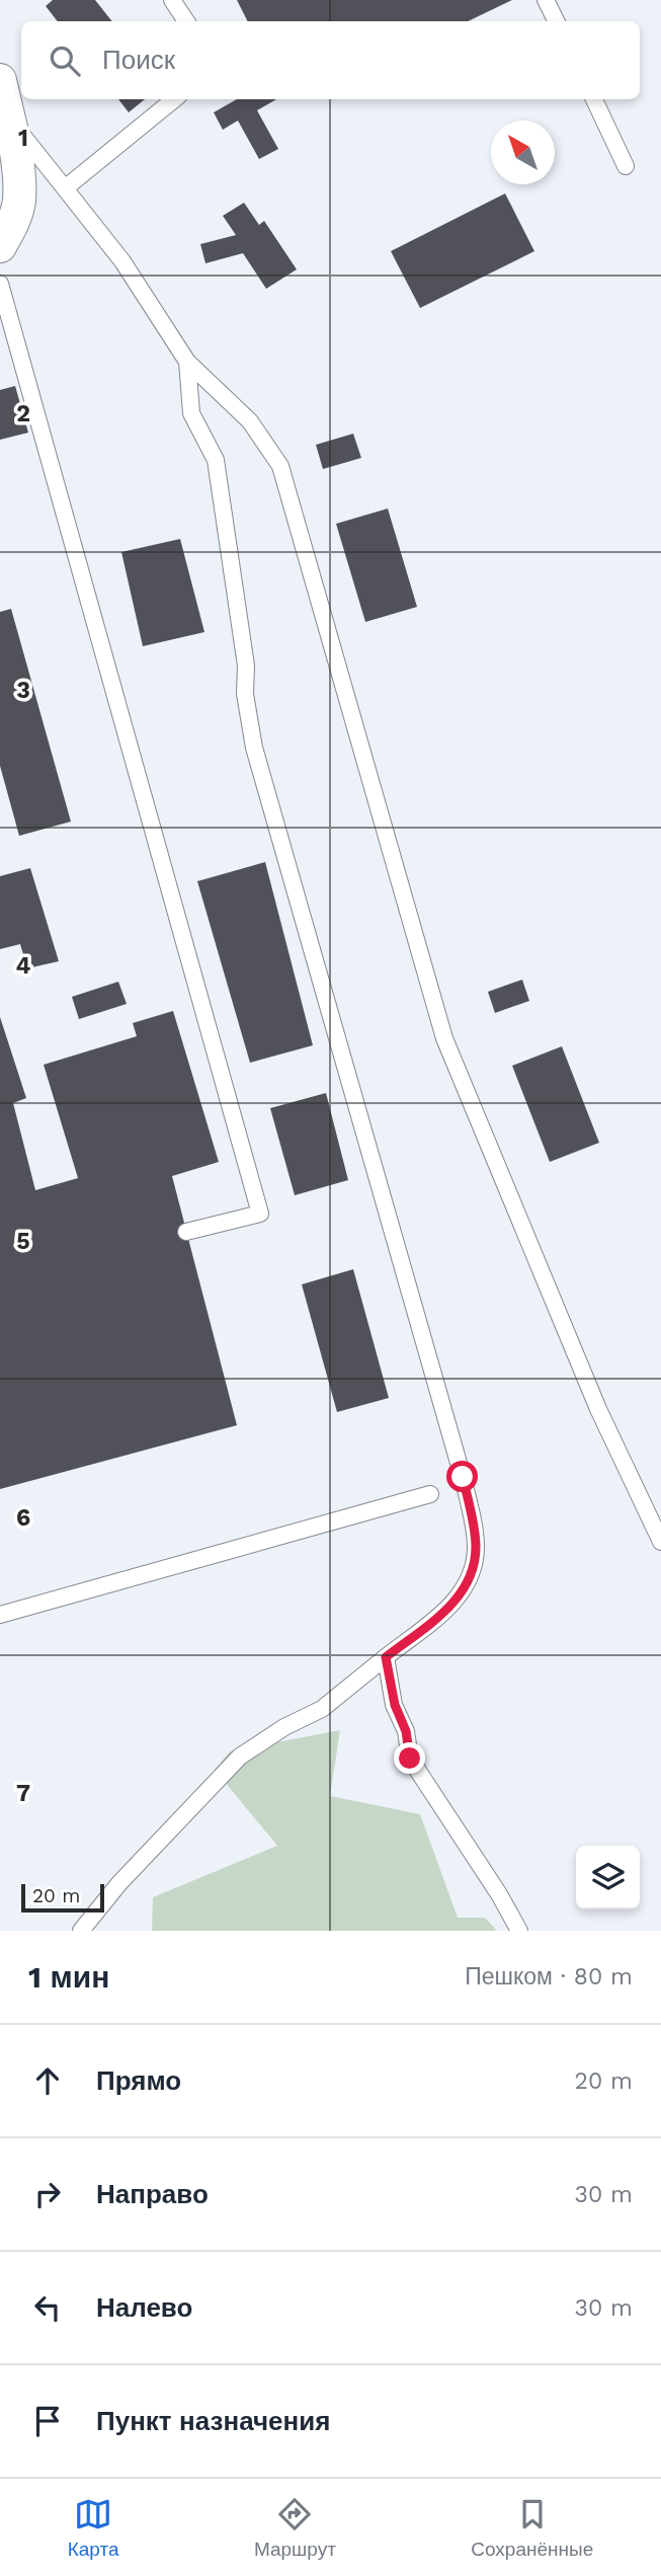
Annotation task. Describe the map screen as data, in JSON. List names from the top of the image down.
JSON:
{
  "scale_bar": "20 m",
  "north": "top left",
  "page": {
    "search": "Поиск",
    "scale": "20 m",
    "heading": ["1 мин", "Пешком · 80 m"],
    "list": [
      ["Прямо", "20 m"],
      ["Направо", "30 m"],
      ["Налево", "30 m"],
      "Пункт назначения"
    ],
    "nav": ["Карта", "Маршрут", "Сохранённые"]
  },
  "grid": {
    "rows": [
      "1",
      "2",
      "3",
      "4",
      "5",
      "6",
      "7"
    ]
  }
}
